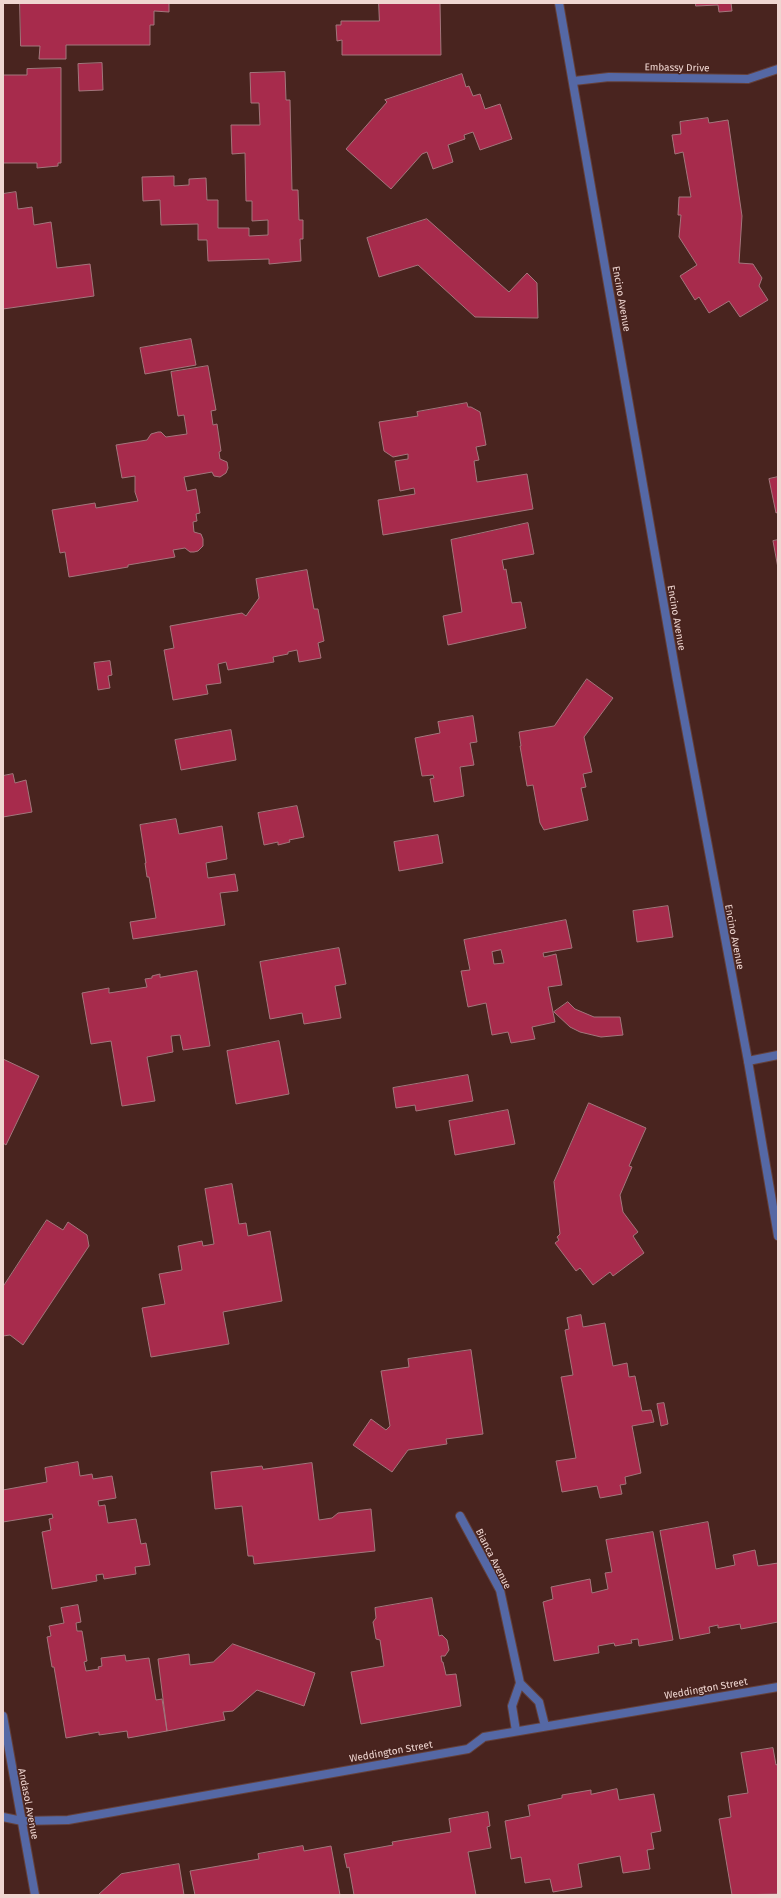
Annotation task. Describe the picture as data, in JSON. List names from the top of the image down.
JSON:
{
  "streets": {
    "street": [
      "Embassy Drive",
      "Encino Avenue",
      "Bianca Avenue",
      "Weddington Street",
      "Andasol Avenue"
    ]
  },
  "crossings": [
    ["Embassy Drive", "Encino Avenue"],
    ["Weddington Street", "Andasol Avenue"]
  ]
}
